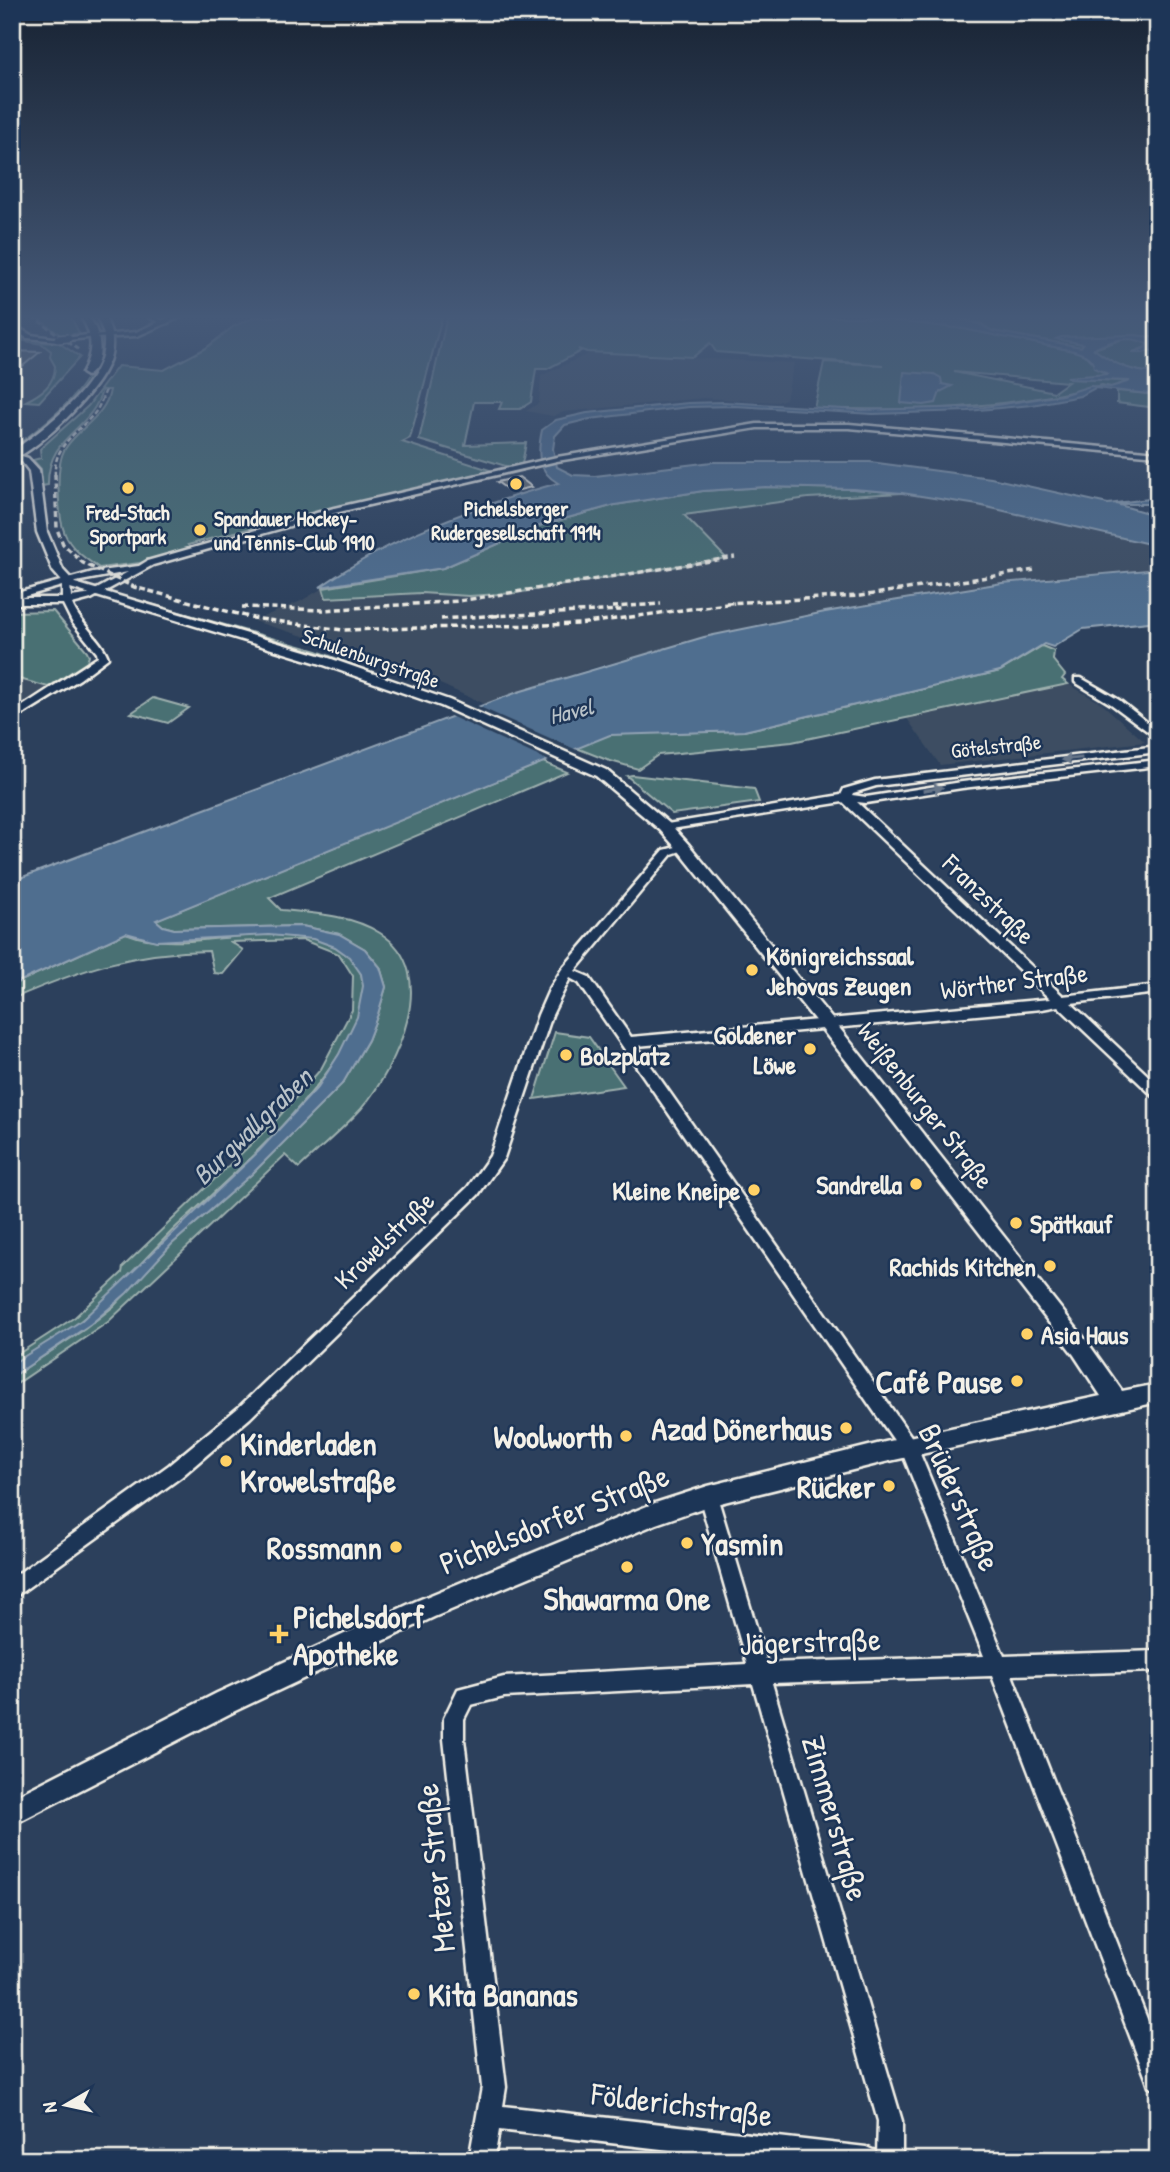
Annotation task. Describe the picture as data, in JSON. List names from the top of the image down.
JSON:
{
  "streets": {
    "street": [
      "Schulenburgstraße",
      "Götelstraße",
      "Franzstraße",
      "Wörther Straße",
      "Weißenburger Straße",
      "Krowelstraße",
      "Brüderstraße",
      "Pichelsdorfer Straße",
      "Jägerstraße",
      "Zimmerstraße",
      "Metzer Straße",
      "Földerichstraße"
    ]
  },
  "crossings": [
    ["Schulenburgstraße", "Götelstraße"],
    ["Götelstraße", "Franzstraße"],
    ["Franzstraße", "Wörther Straße"],
    ["Wörther Straße", "Weißenburger Straße"],
    ["Wörther Straße", "Brüderstraße"],
    ["Weißenburger Straße", "Krowelstraße"],
    ["Weißenburger Straße", "Pichelsdorfer Straße"],
    ["Krowelstraße", "Brüderstraße"],
    ["Brüderstraße", "Pichelsdorfer Straße"],
    ["Brüderstraße", "Jägerstraße"],
    ["Pichelsdorfer Straße", "Zimmerstraße"],
    ["Jägerstraße", "Zimmerstraße"],
    ["Jägerstraße", "Metzer Straße"],
    ["Metzer Straße", "Földerichstraße"]
  ],
  "water": ["Havel", "Burgwallgraben"],
  "places": {
    "other": [
      "Pichelsberger Rudergesellschaft 1914",
      "Fred-Stach Sportpark",
      "Spandauer Hockey- und Tennis-Club 1910",
      "Königreichssaal Jehovas Zeugen",
      "Goldener Löwe",
      "Bolzplatz",
      "Sandrella",
      "Kleine Kneipe",
      "Spätkauf",
      "Rachids Kitchen",
      "Asia Haus",
      "Café Pause",
      "Azad Dönerhaus",
      "Woolworth",
      "Kinderladen Krowelstraße",
      "Rücker",
      "Yasmin",
      "Rossmann",
      "Shawarma One",
      "Kita Bananas"
    ],
    "health": ["Pichelsdorf Apotheke"]
  },
  "north": "left"
}
